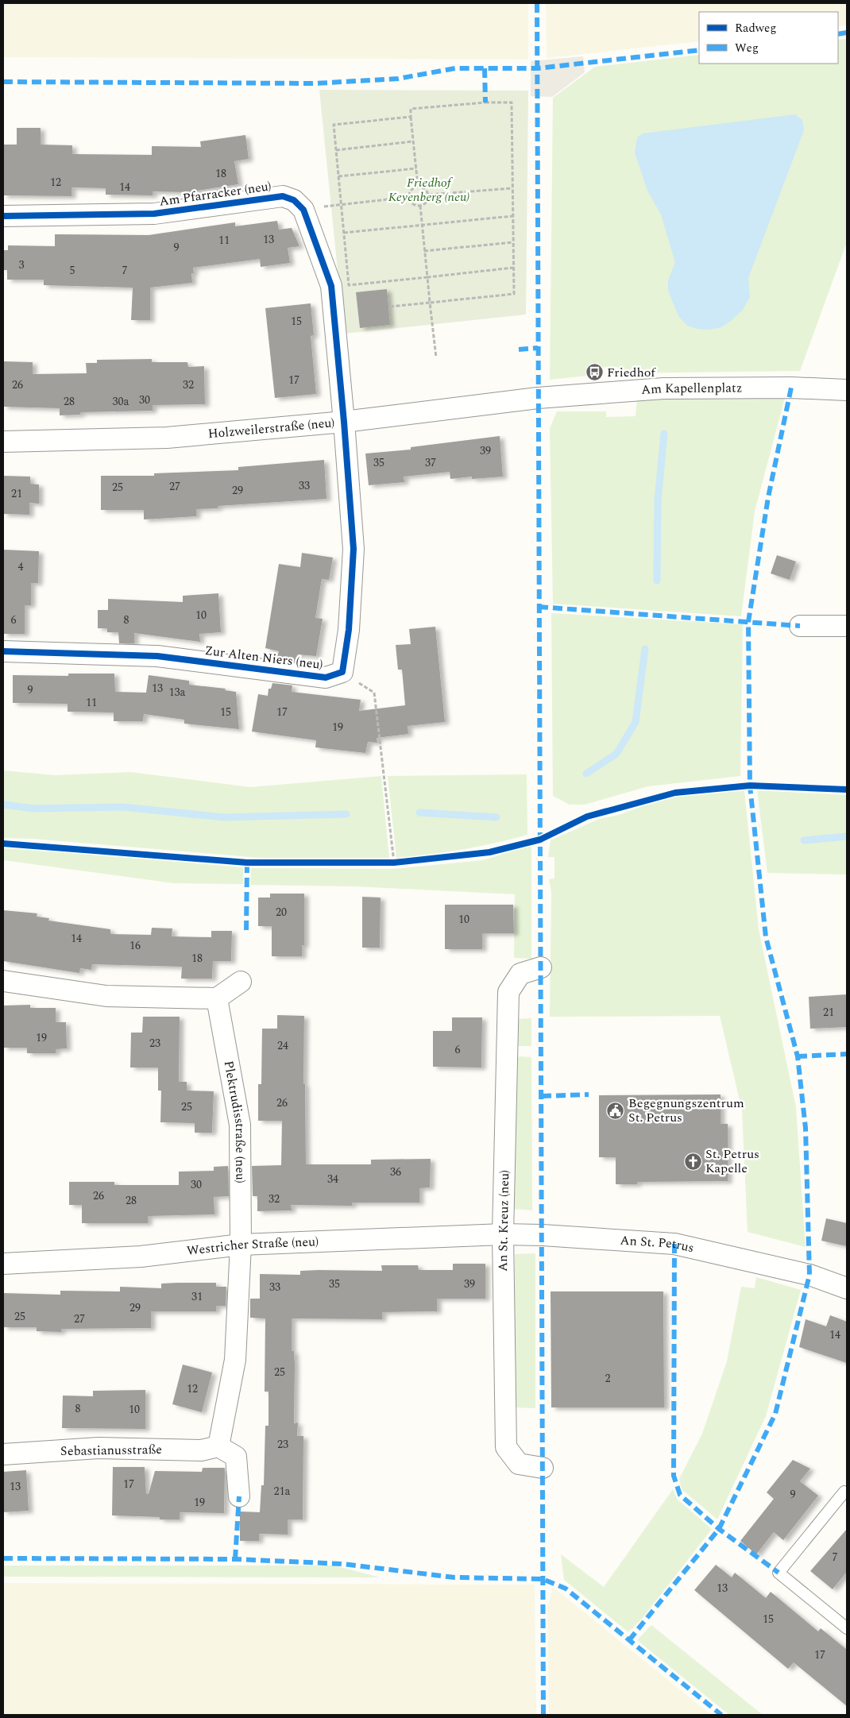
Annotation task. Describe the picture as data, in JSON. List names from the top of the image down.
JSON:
{
  "streets": {
    "street": [
      "Am Pfarracker (neu)",
      "Am Kapellenplatz",
      "Holzweilerstraße (neu)",
      "Zur Alten Niers (neu)",
      "Plektrudisstraße (neu)",
      "An St. Kreuz (neu)",
      "An St. Petrus",
      "Westricher Straße (neu)",
      "Sebastianusstraße"
    ]
  },
  "crossings": [
    ["Am Kapellenplatz", "Holzweilerstraße (neu)"],
    ["Plektrudisstraße (neu)", "Westricher Straße (neu)"],
    ["An St. Kreuz (neu)", "An St. Petrus"],
    ["An St. Kreuz (neu)", "Westricher Straße (neu)"],
    ["An St. Petrus", "Westricher Straße (neu)"]
  ],
  "parks": ["Friedhof Keyenberg (neu)"],
  "places": {
    "bus stop": ["Friedhof"],
    "public building": ["Begegnungszentrum St. Petrus"],
    "church": ["St. Petrus Kapelle"]
  },
  "house_numbers": [
    "18",
    "12",
    "14",
    "13",
    "11",
    "9",
    "3",
    "5",
    "7",
    "15",
    "17",
    "26",
    "32",
    "30",
    "28",
    "30a",
    "39",
    "35",
    "37",
    "33",
    "27",
    "25",
    "29",
    "21",
    "4",
    "10",
    "6",
    "8",
    "13",
    "9",
    "13a",
    "11",
    "15",
    "17",
    "19",
    "20",
    "10",
    "14",
    "16",
    "18",
    "21",
    "19",
    "23",
    "24",
    "6",
    "26",
    "25",
    "36",
    "34",
    "30",
    "26",
    "32",
    "28",
    "35",
    "39",
    "33",
    "31",
    "29",
    "25",
    "27",
    "14",
    "25",
    "2",
    "12",
    "8",
    "10",
    "23",
    "17",
    "13",
    "21a",
    "9",
    "19",
    "7",
    "13",
    "15",
    "17"
  ],
  "legend": ["Radweg", "Weg"]
}
